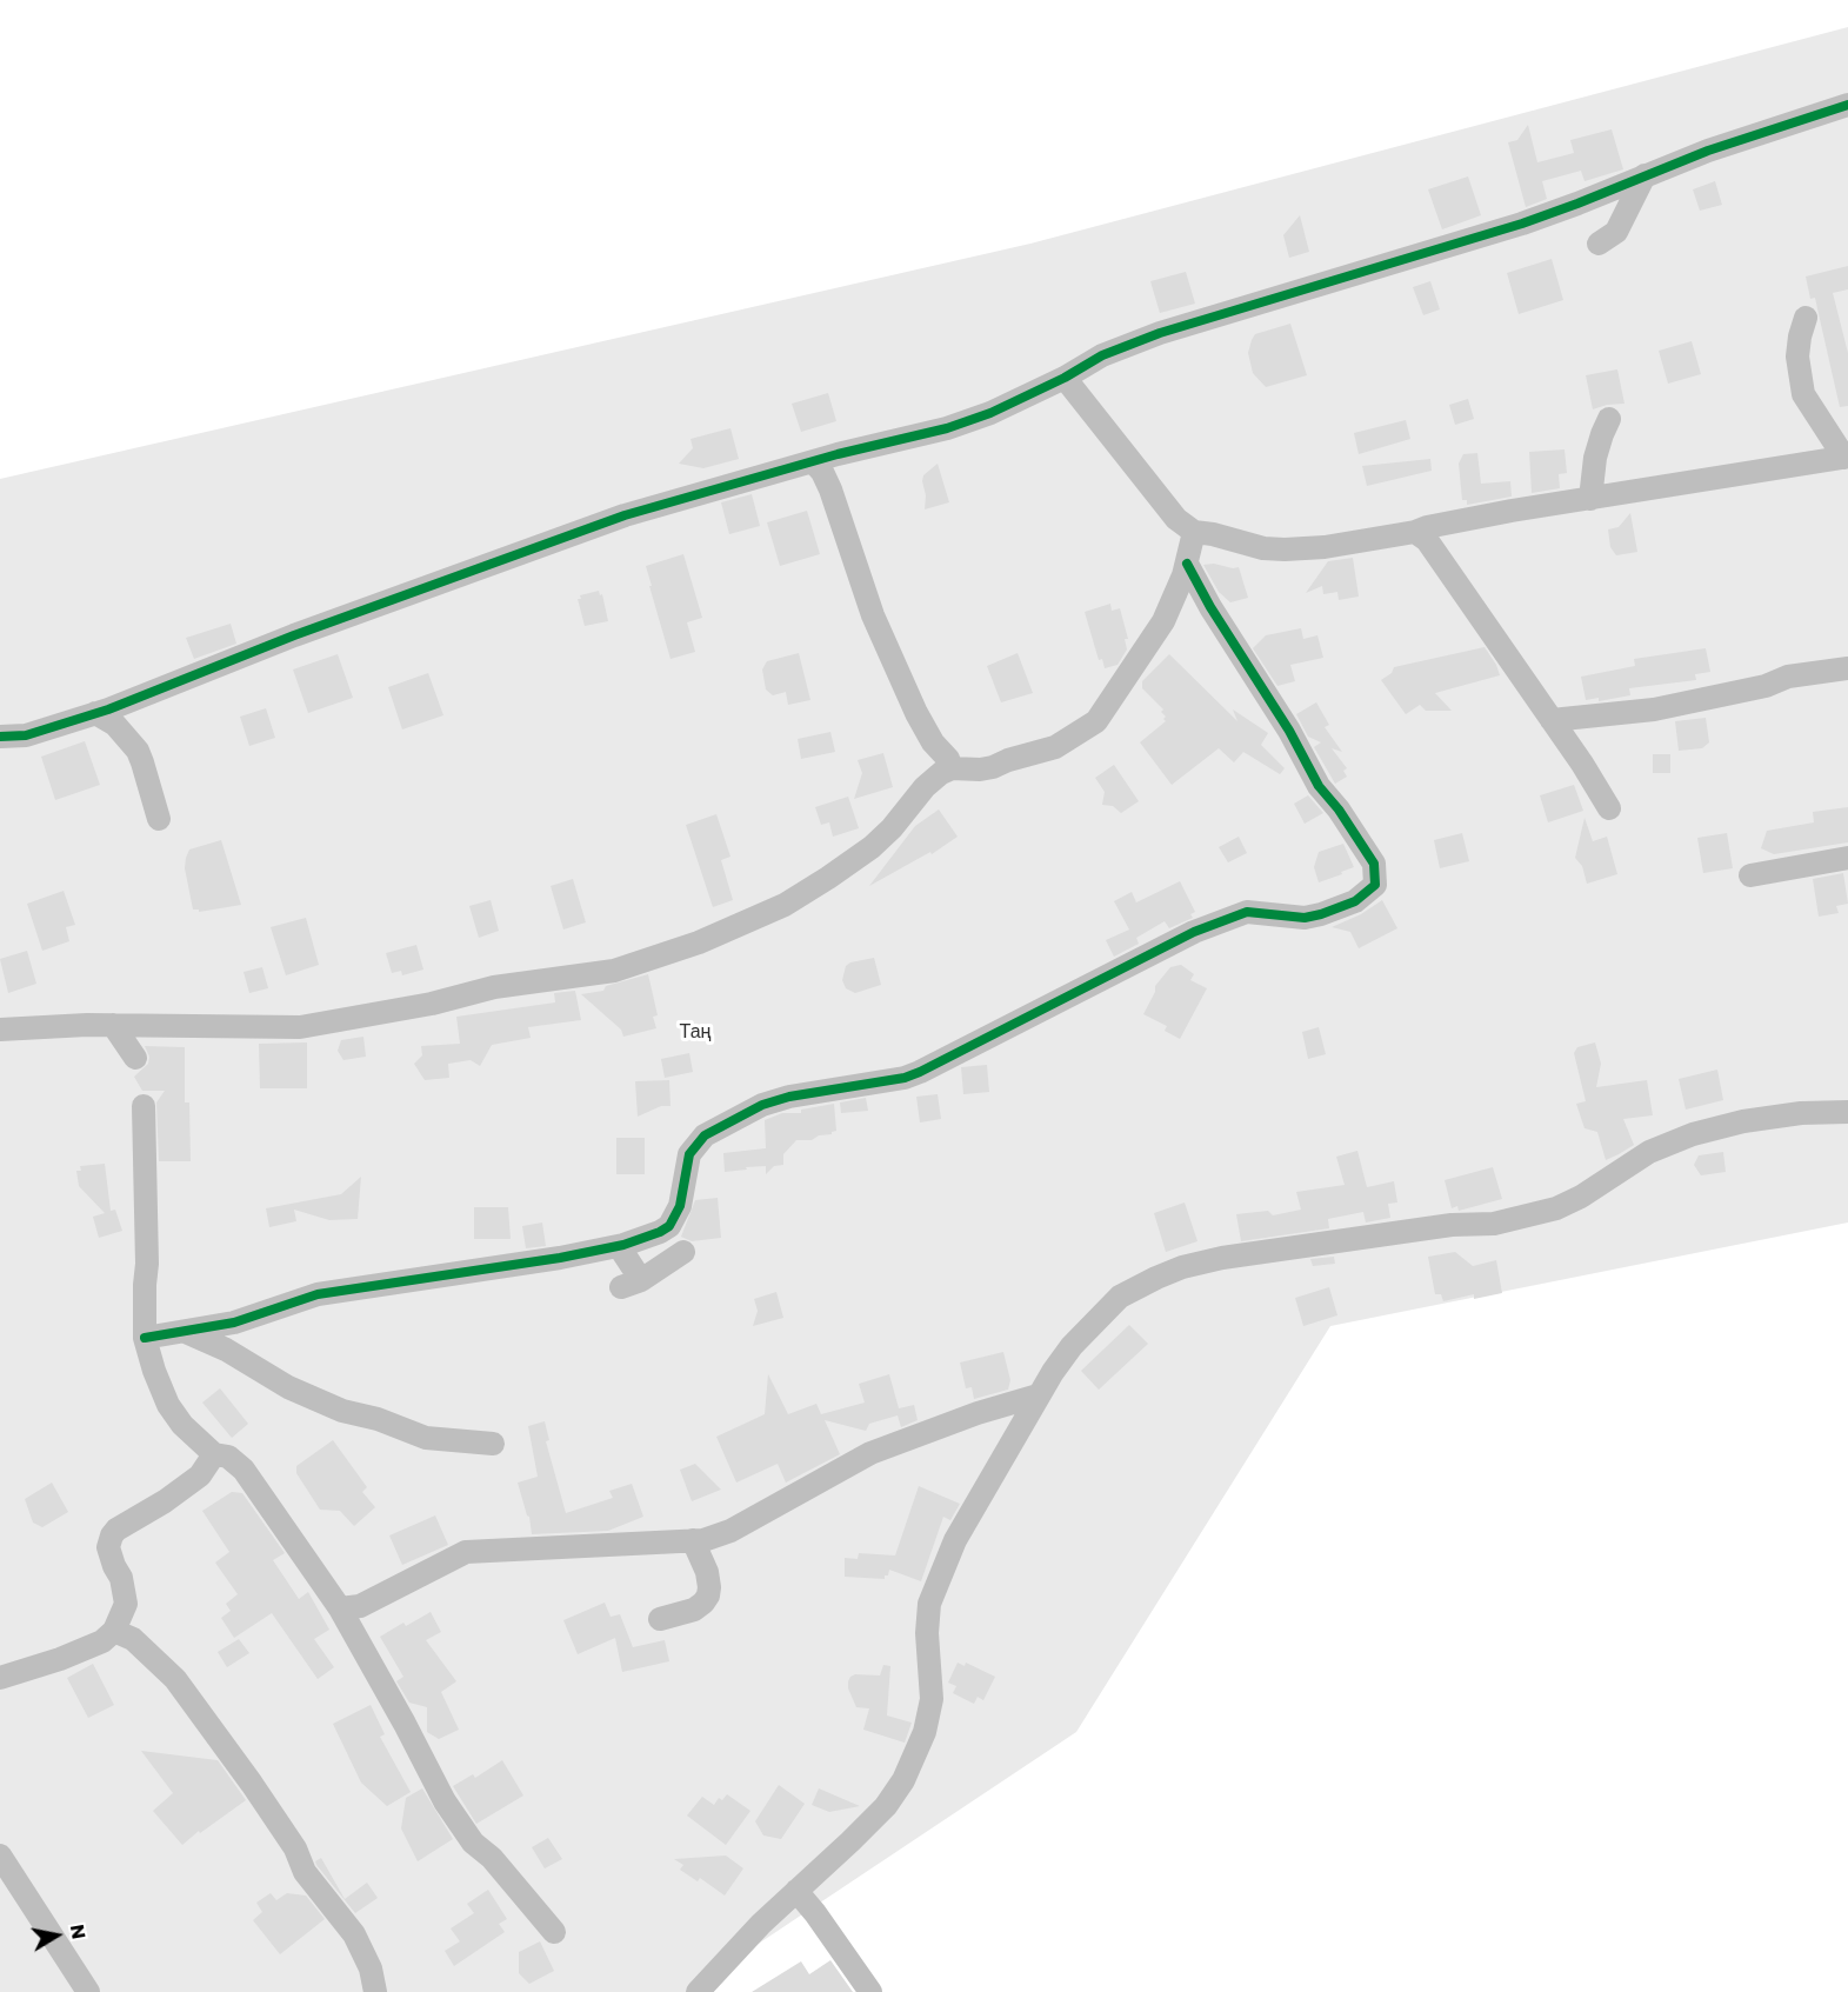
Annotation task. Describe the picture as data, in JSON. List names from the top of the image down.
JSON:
{
  "parks": ["Таң"],
  "north": "right"
}
